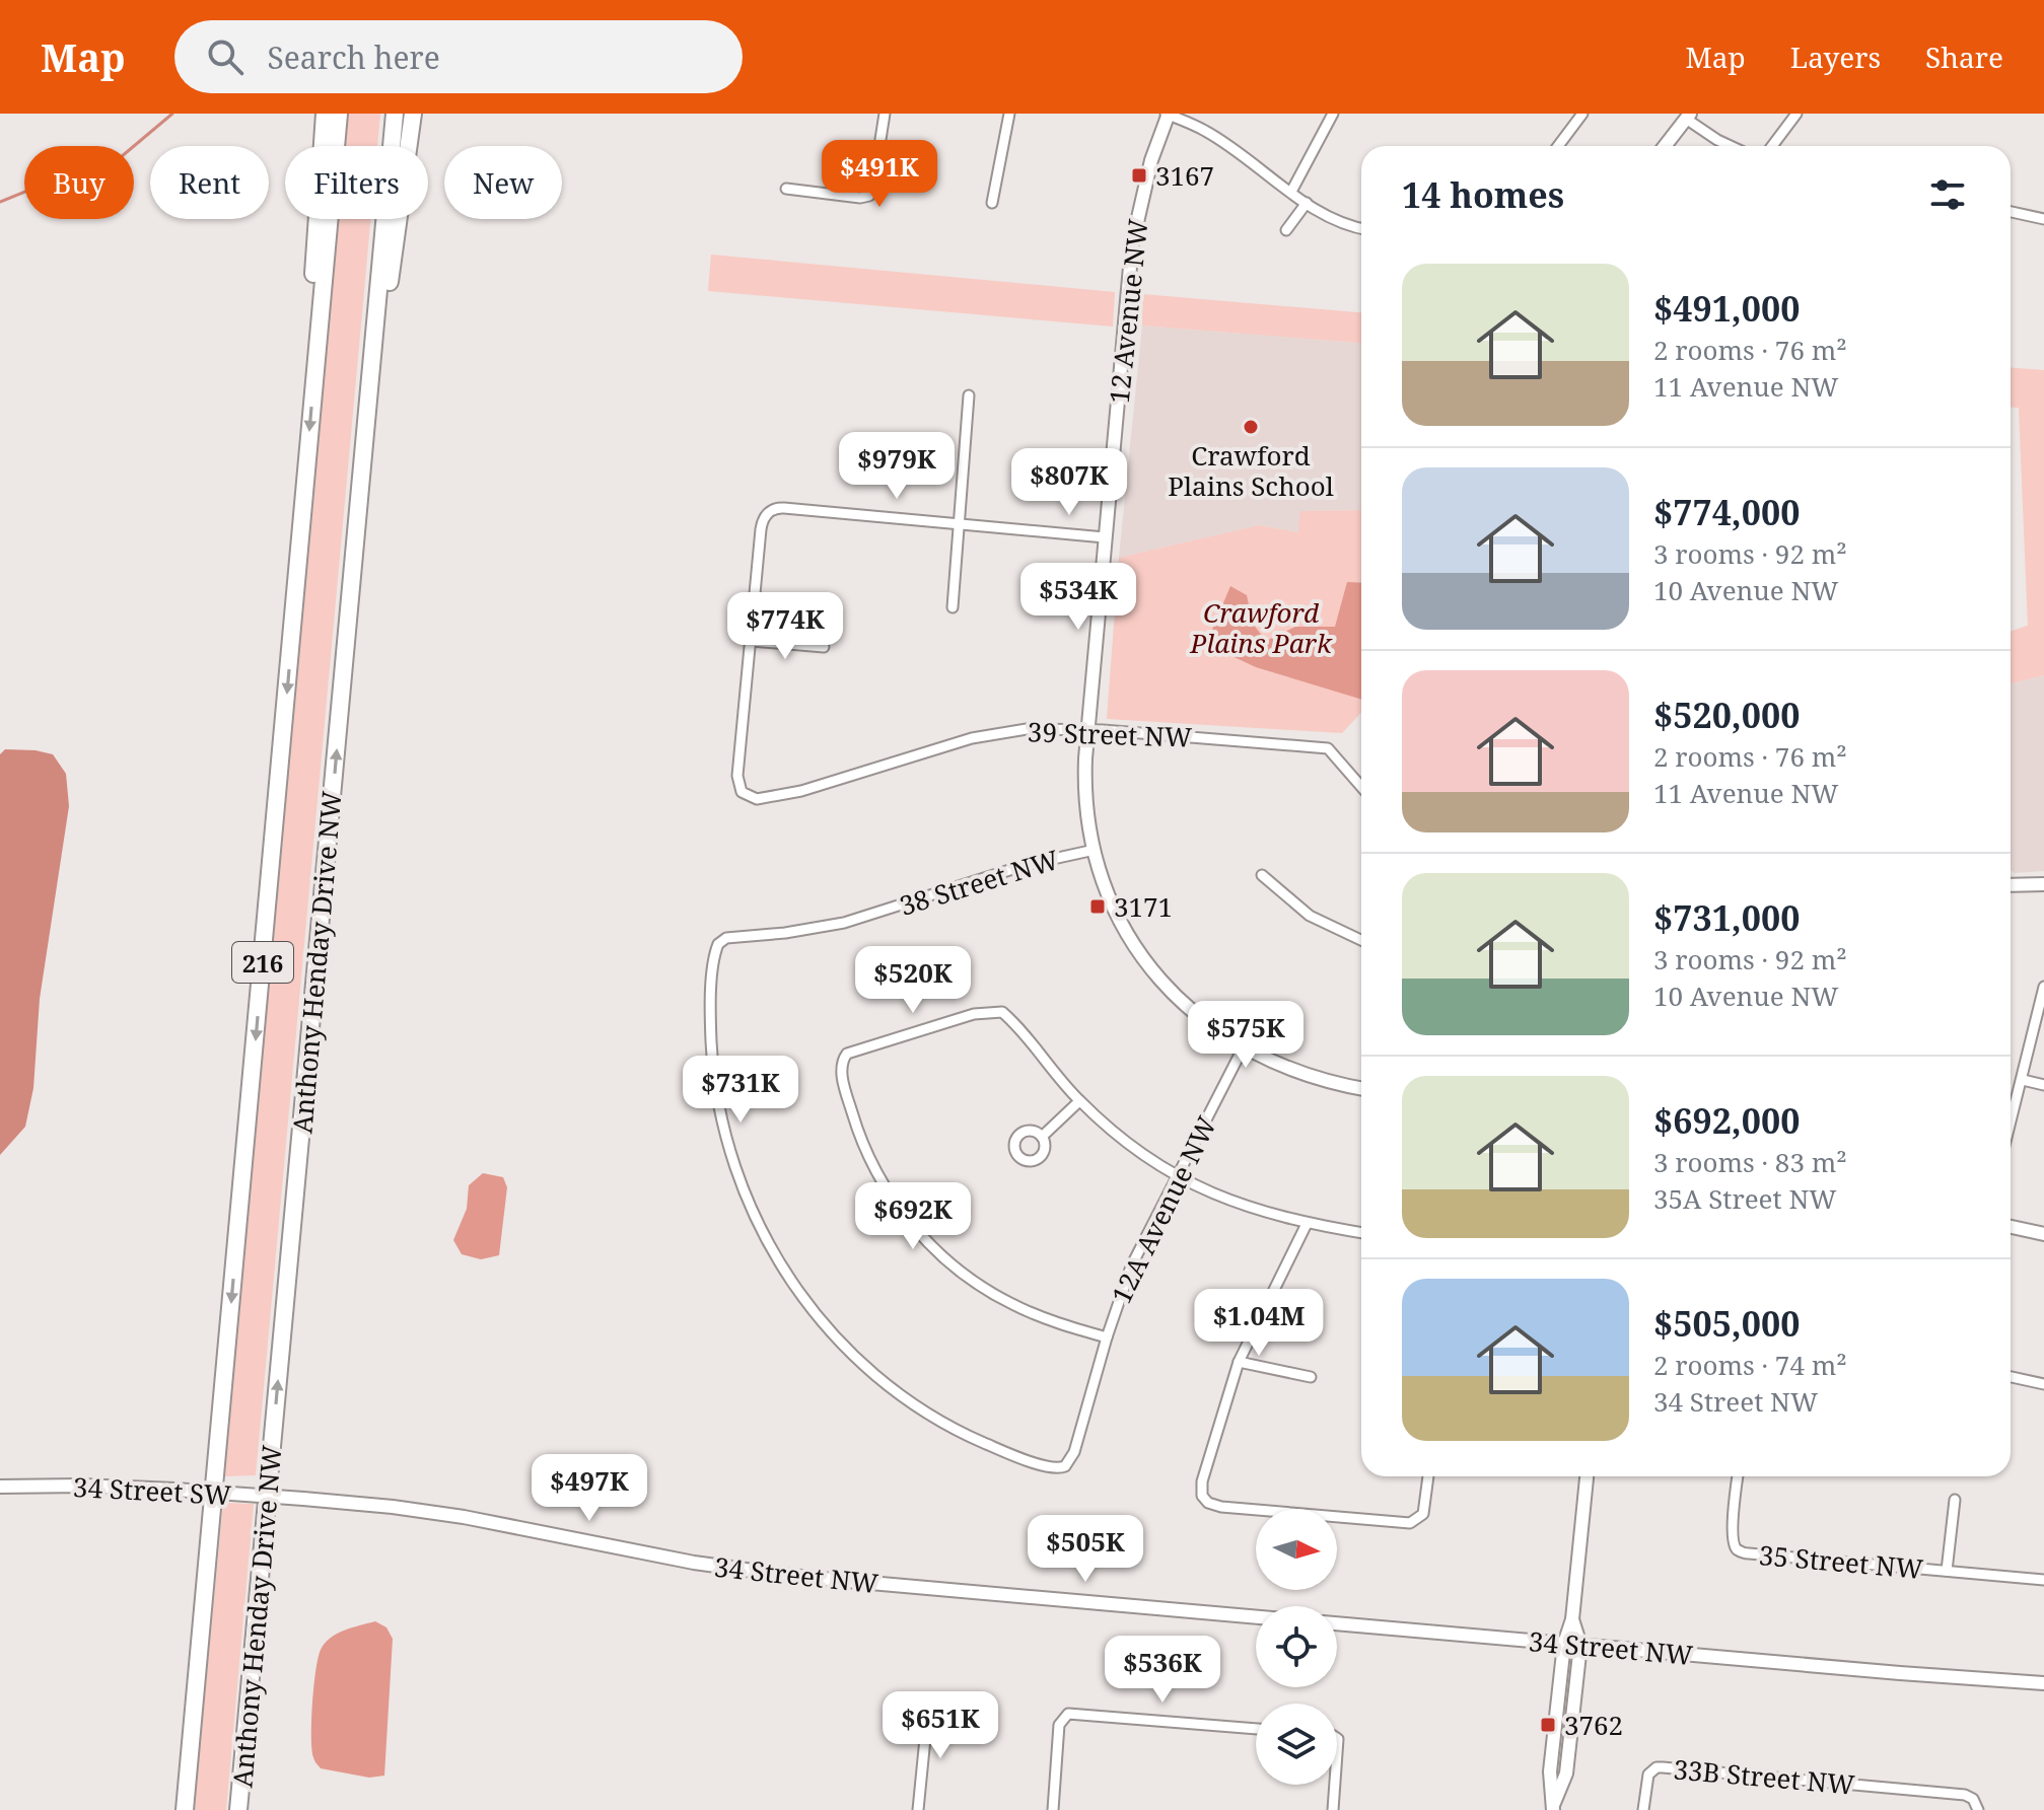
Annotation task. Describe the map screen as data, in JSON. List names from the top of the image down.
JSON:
{
  "streets": {
    "highway": ["216", "Anthony Henday Drive NW"],
    "main road": ["12 Avenue NW", "34 Street SW", "34 Street NW"],
    "street": [
      "39 Street NW",
      "38 Street NW",
      "12A Avenue NW",
      "35 Street NW",
      "33B Street NW"
    ]
  },
  "crossings": [
    ["12 Avenue NW", "39 Street NW"],
    ["12 Avenue NW", "38 Street NW"],
    ["12 Avenue NW", "12A Avenue NW"],
    ["38 Street NW", "12A Avenue NW"],
    ["34 Street SW", "34 Street NW"]
  ],
  "parks": ["Crawford Plains Park"],
  "places": {
    "transit": ["3167", "3171", "3762"],
    "other": ["Crawford Plains School"]
  },
  "north": "right",
  "page": {
    "header": "Map",
    "search": "Search here",
    "nav": ["Map", "Layers", "Share"],
    "price": [
      "$491K",
      "$979K",
      "$807K",
      "$534K",
      "$774K",
      "$520K",
      "$575K",
      "$731K",
      "$692K",
      "$1.04M",
      "$497K",
      "$505K",
      "$536K",
      "$651K"
    ],
    "chip": [
      "Buy",
      "Rent",
      "Filters",
      "New"
    ],
    "heading": "14 homes",
    "list": [
      {
        "name": "$491,000",
        "note": "2 rooms · 76 m² · 11 Avenue NW"
      },
      {
        "name": "$774,000",
        "note": "3 rooms · 92 m² · 10 Avenue NW"
      },
      {
        "name": "$520,000",
        "note": "2 rooms · 76 m² · 11 Avenue NW"
      },
      {
        "name": "$731,000",
        "note": "3 rooms · 92 m² · 10 Avenue NW"
      },
      {
        "name": "$692,000",
        "note": "3 rooms · 83 m² · 35A Street NW"
      },
      {
        "name": "$505,000",
        "note": "2 rooms · 74 m² · 34 Street NW"
      }
    ]
  }
}
